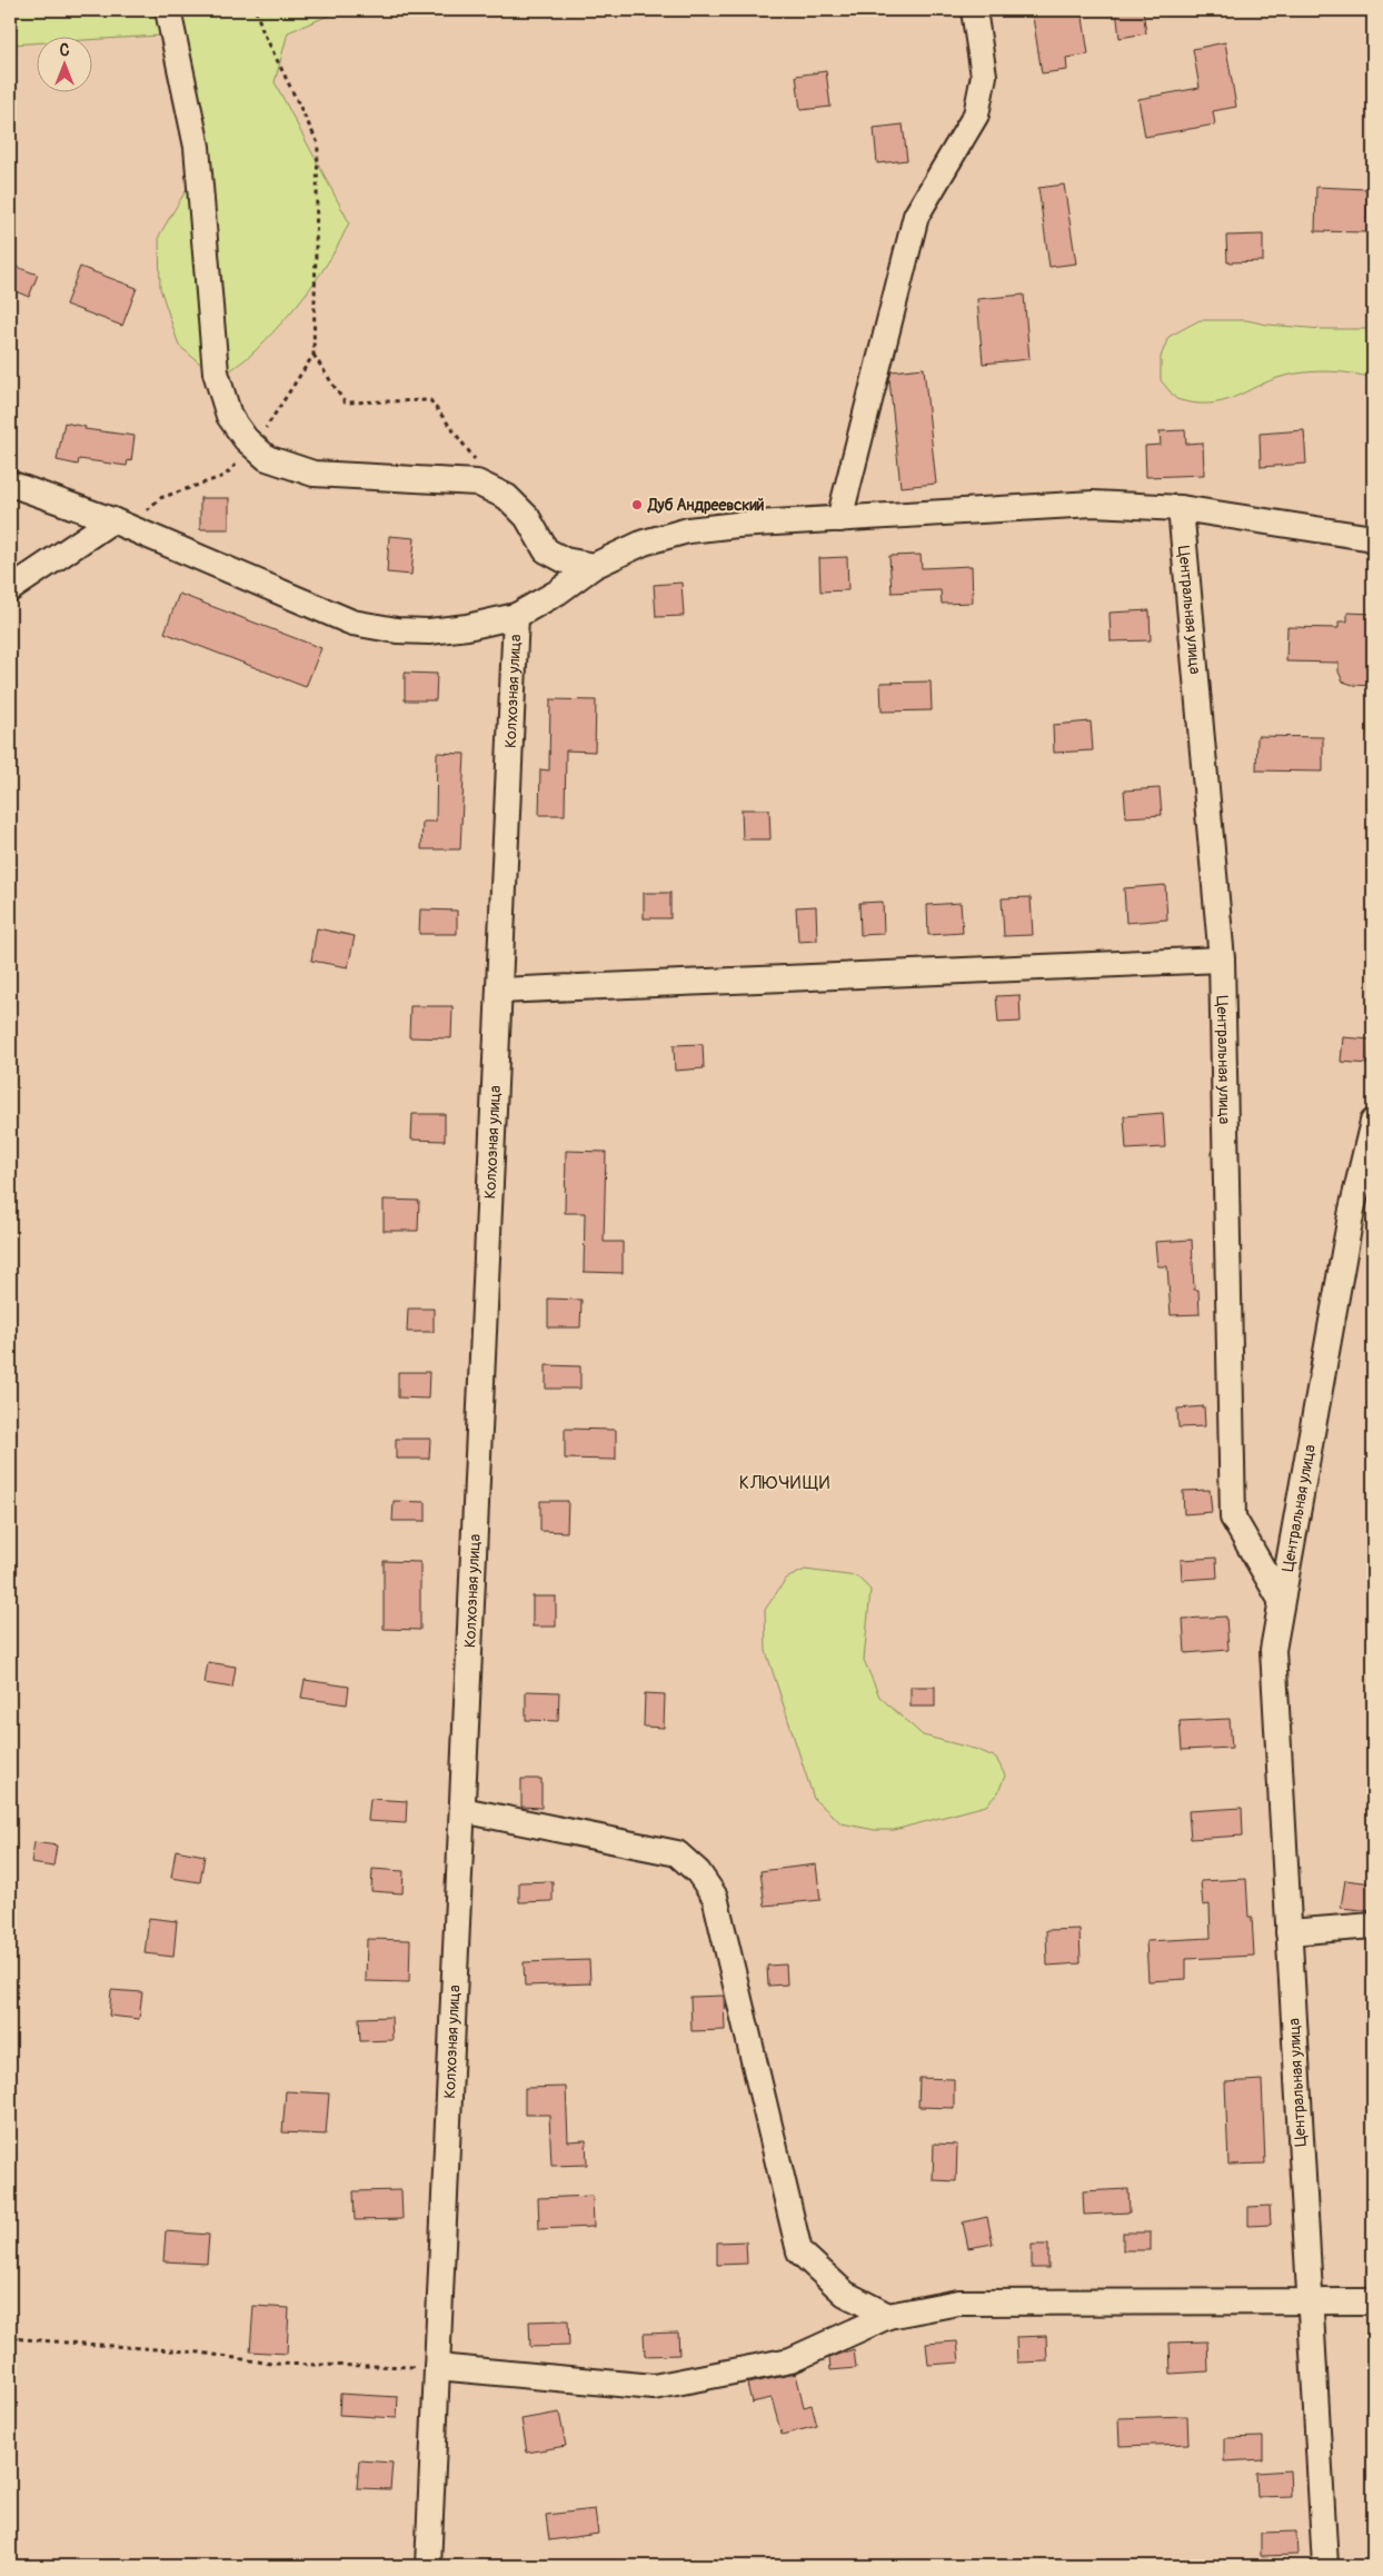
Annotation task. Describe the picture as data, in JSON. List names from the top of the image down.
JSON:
{
  "streets": {
    "street": ["Центральная улица", "Колхозная улица"]
  },
  "districts": ["КЛЮЧИЩИ"],
  "places": ["Дуб Андреевский"],
  "north": "top"
}
